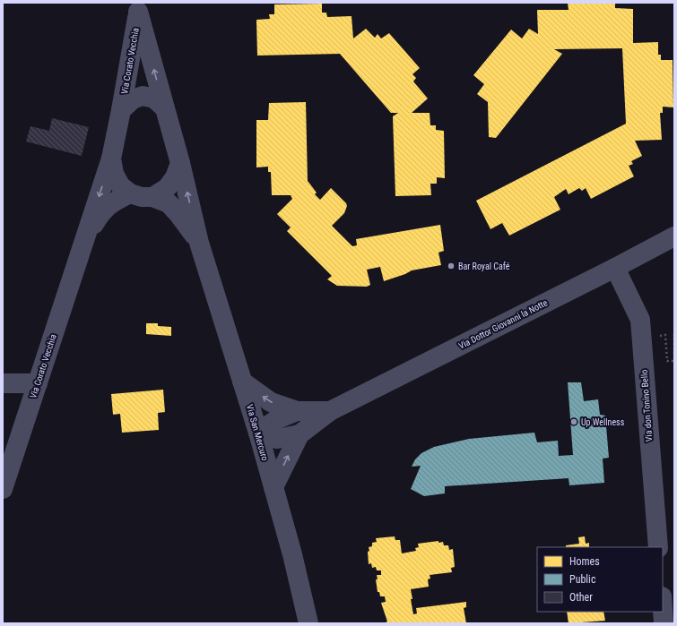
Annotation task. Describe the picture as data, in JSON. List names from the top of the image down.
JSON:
{
  "streets": {
    "street": [
      "Via Corato Vecchia",
      "Via Dottor Giovanni la Notte",
      "Via don Tonino Bello",
      "Via San Mercuro"
    ]
  },
  "crossings": [
    ["Via Corato Vecchia", "Via San Mercuro"],
    ["Via Dottor Giovanni la Notte", "Via don Tonino Bello"],
    ["Via Dottor Giovanni la Notte", "Via San Mercuro"]
  ],
  "places": ["Bar Royal Café", "Up Wellness"],
  "legend": ["Homes", "Public", "Other"]
}
